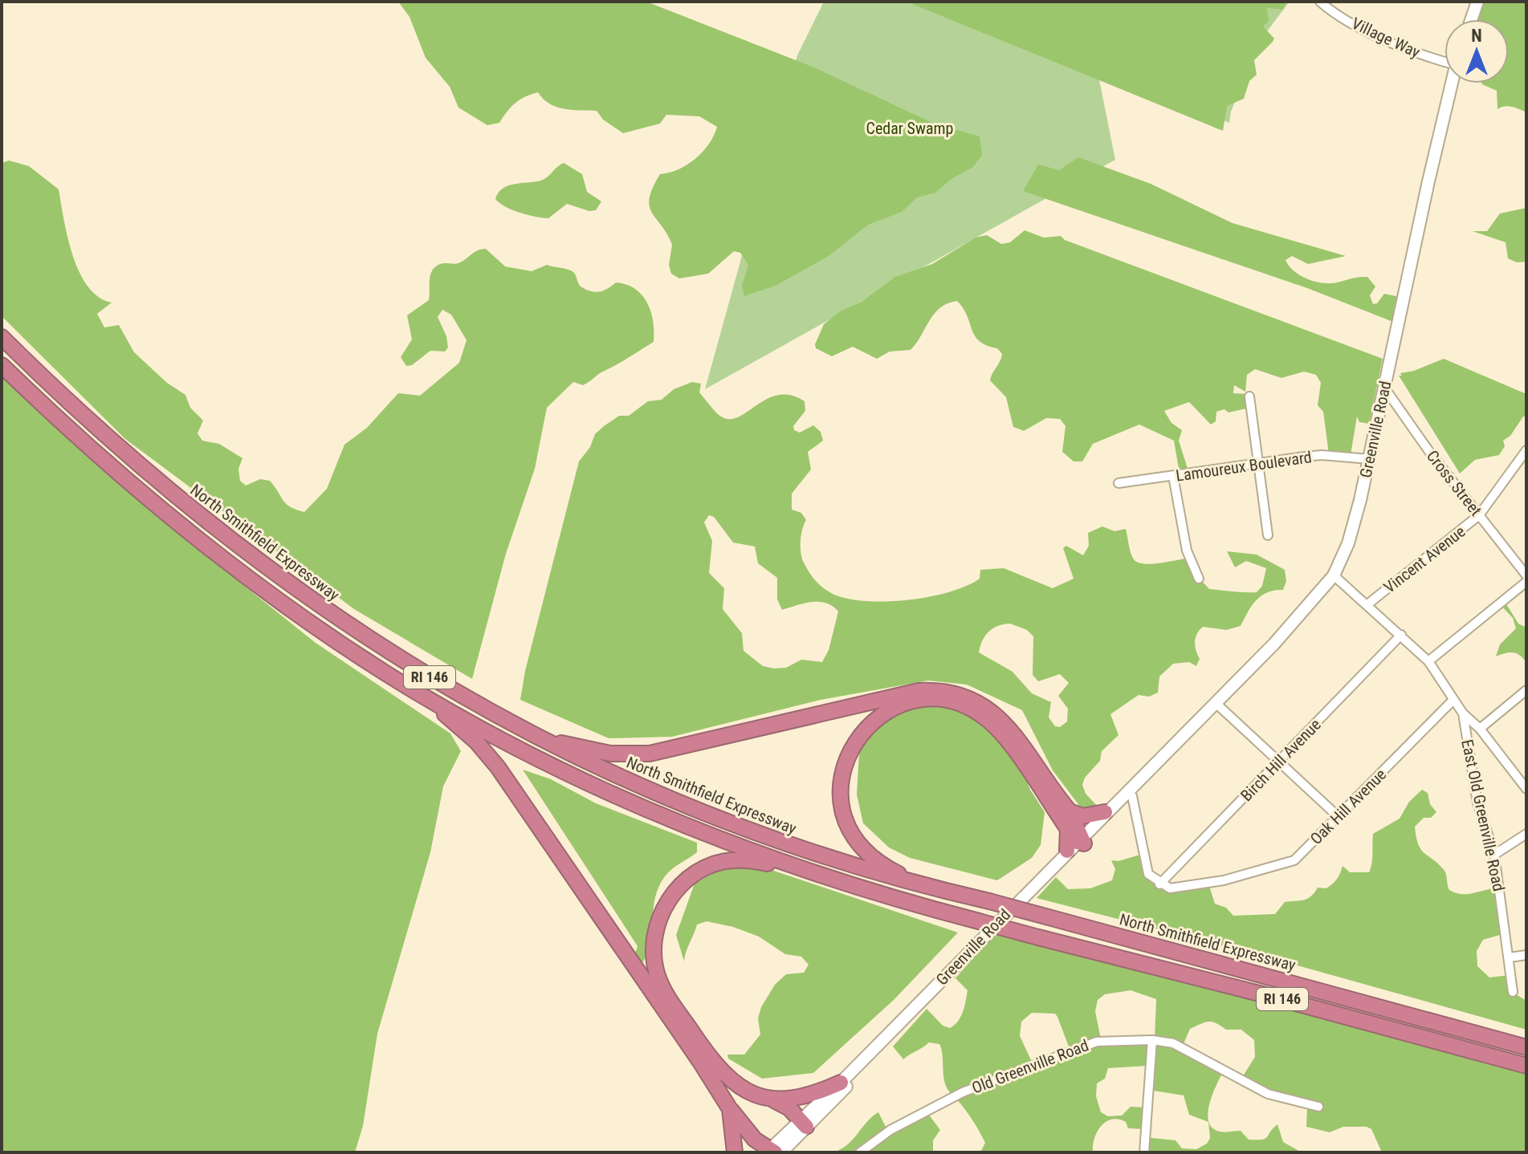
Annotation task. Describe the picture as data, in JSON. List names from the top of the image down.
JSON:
{
  "streets": {
    "highway": ["North Smithfield Expressway", "RI 146"],
    "main road": ["Greenville Road"],
    "street": [
      "Village Way",
      "Lamoureux Boulevard",
      "Cross Street",
      "Vincent Avenue",
      "Birch Hill Avenue",
      "Oak Hill Avenue",
      "East Old Greenville Road",
      "Old Greenville Road"
    ]
  },
  "crossings": [
    ["Greenville Road", "Lamoureux Boulevard"],
    ["Greenville Road", "Cross Street"],
    ["Greenville Road", "East Old Greenville Road"],
    ["Cross Street", "Vincent Avenue"],
    ["Vincent Avenue", "East Old Greenville Road"],
    ["Birch Hill Avenue", "Oak Hill Avenue"],
    ["Birch Hill Avenue", "East Old Greenville Road"],
    ["Oak Hill Avenue", "East Old Greenville Road"]
  ],
  "parks": ["Cedar Swamp"],
  "north": "top"
}
